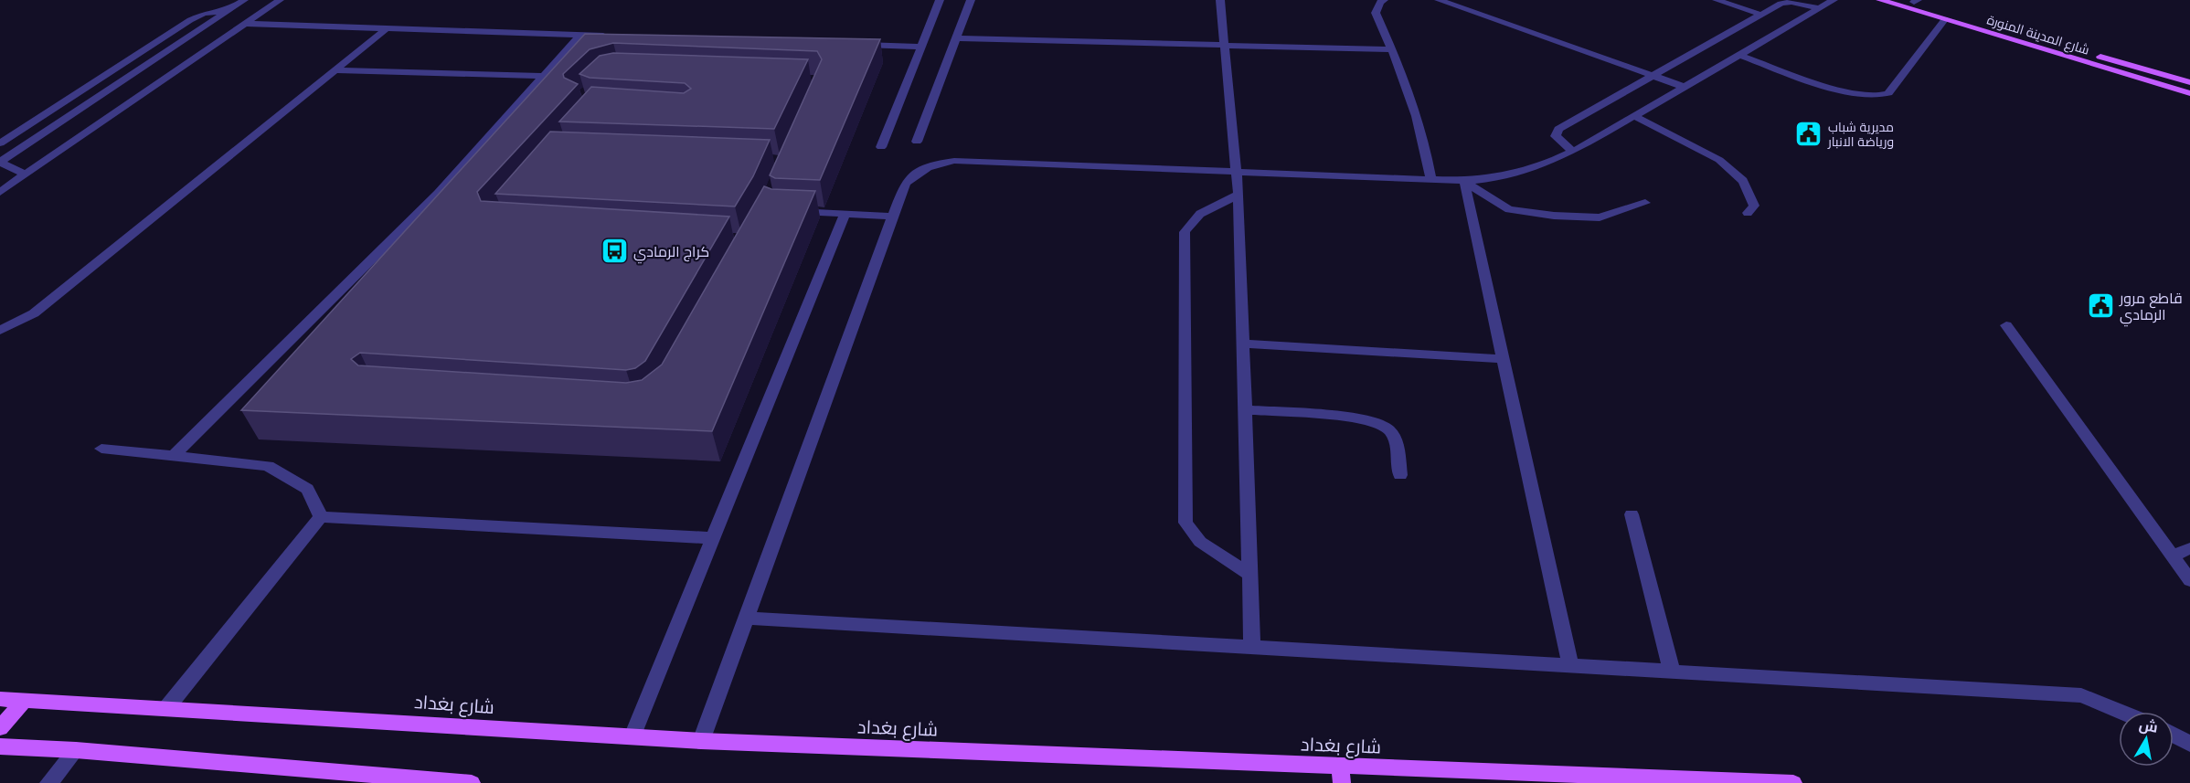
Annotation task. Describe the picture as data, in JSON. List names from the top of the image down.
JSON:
{
  "streets": {
    "main road": ["شارع المدينة المنورة", "شارع بغداد"]
  },
  "places": {
    "public building": ["مديرية شباب ورياضة الانبار", "قاطع مرور الرمادي"],
    "bus stop": ["كراج الرمادي"]
  },
  "north": "top"
}
